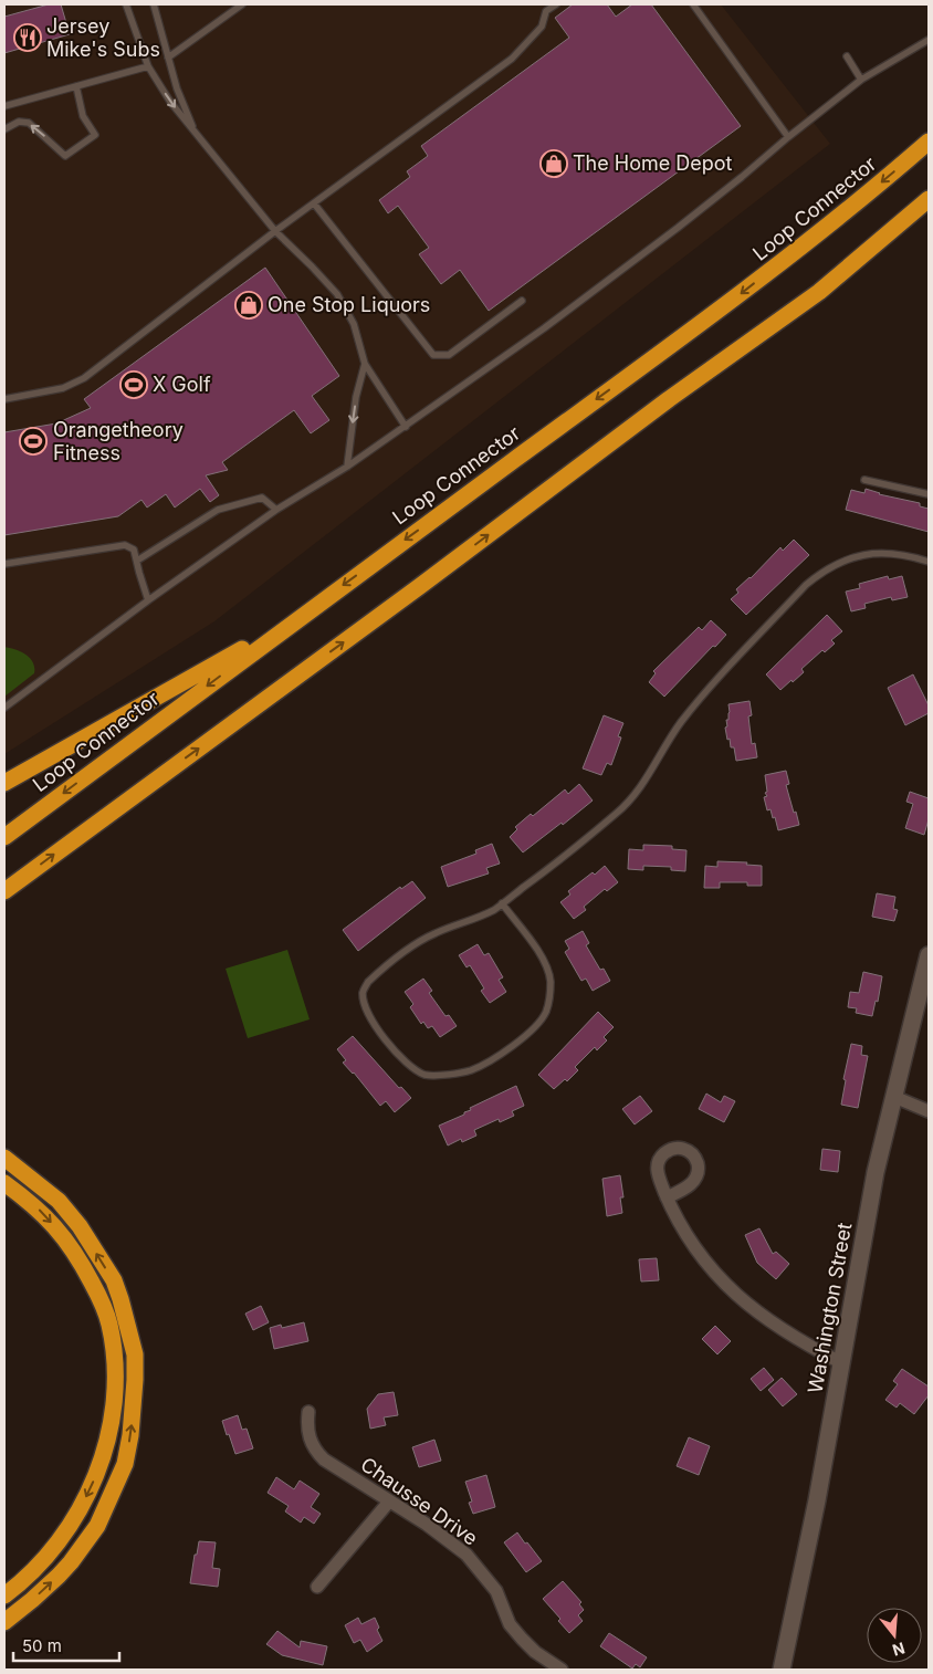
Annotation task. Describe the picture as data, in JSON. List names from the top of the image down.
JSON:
{
  "streets": {
    "highway": ["Loop Connector"],
    "street": ["Washington Street", "Chausse Drive"]
  },
  "places": {
    "restaurant": ["Jersey Mike's Subs"],
    "shop": ["The Home Depot", "One Stop Liquors"],
    "sports": ["X Golf", "Orangetheory Fitness"]
  },
  "scale_bar": "50 m",
  "north": "bottom"
}
